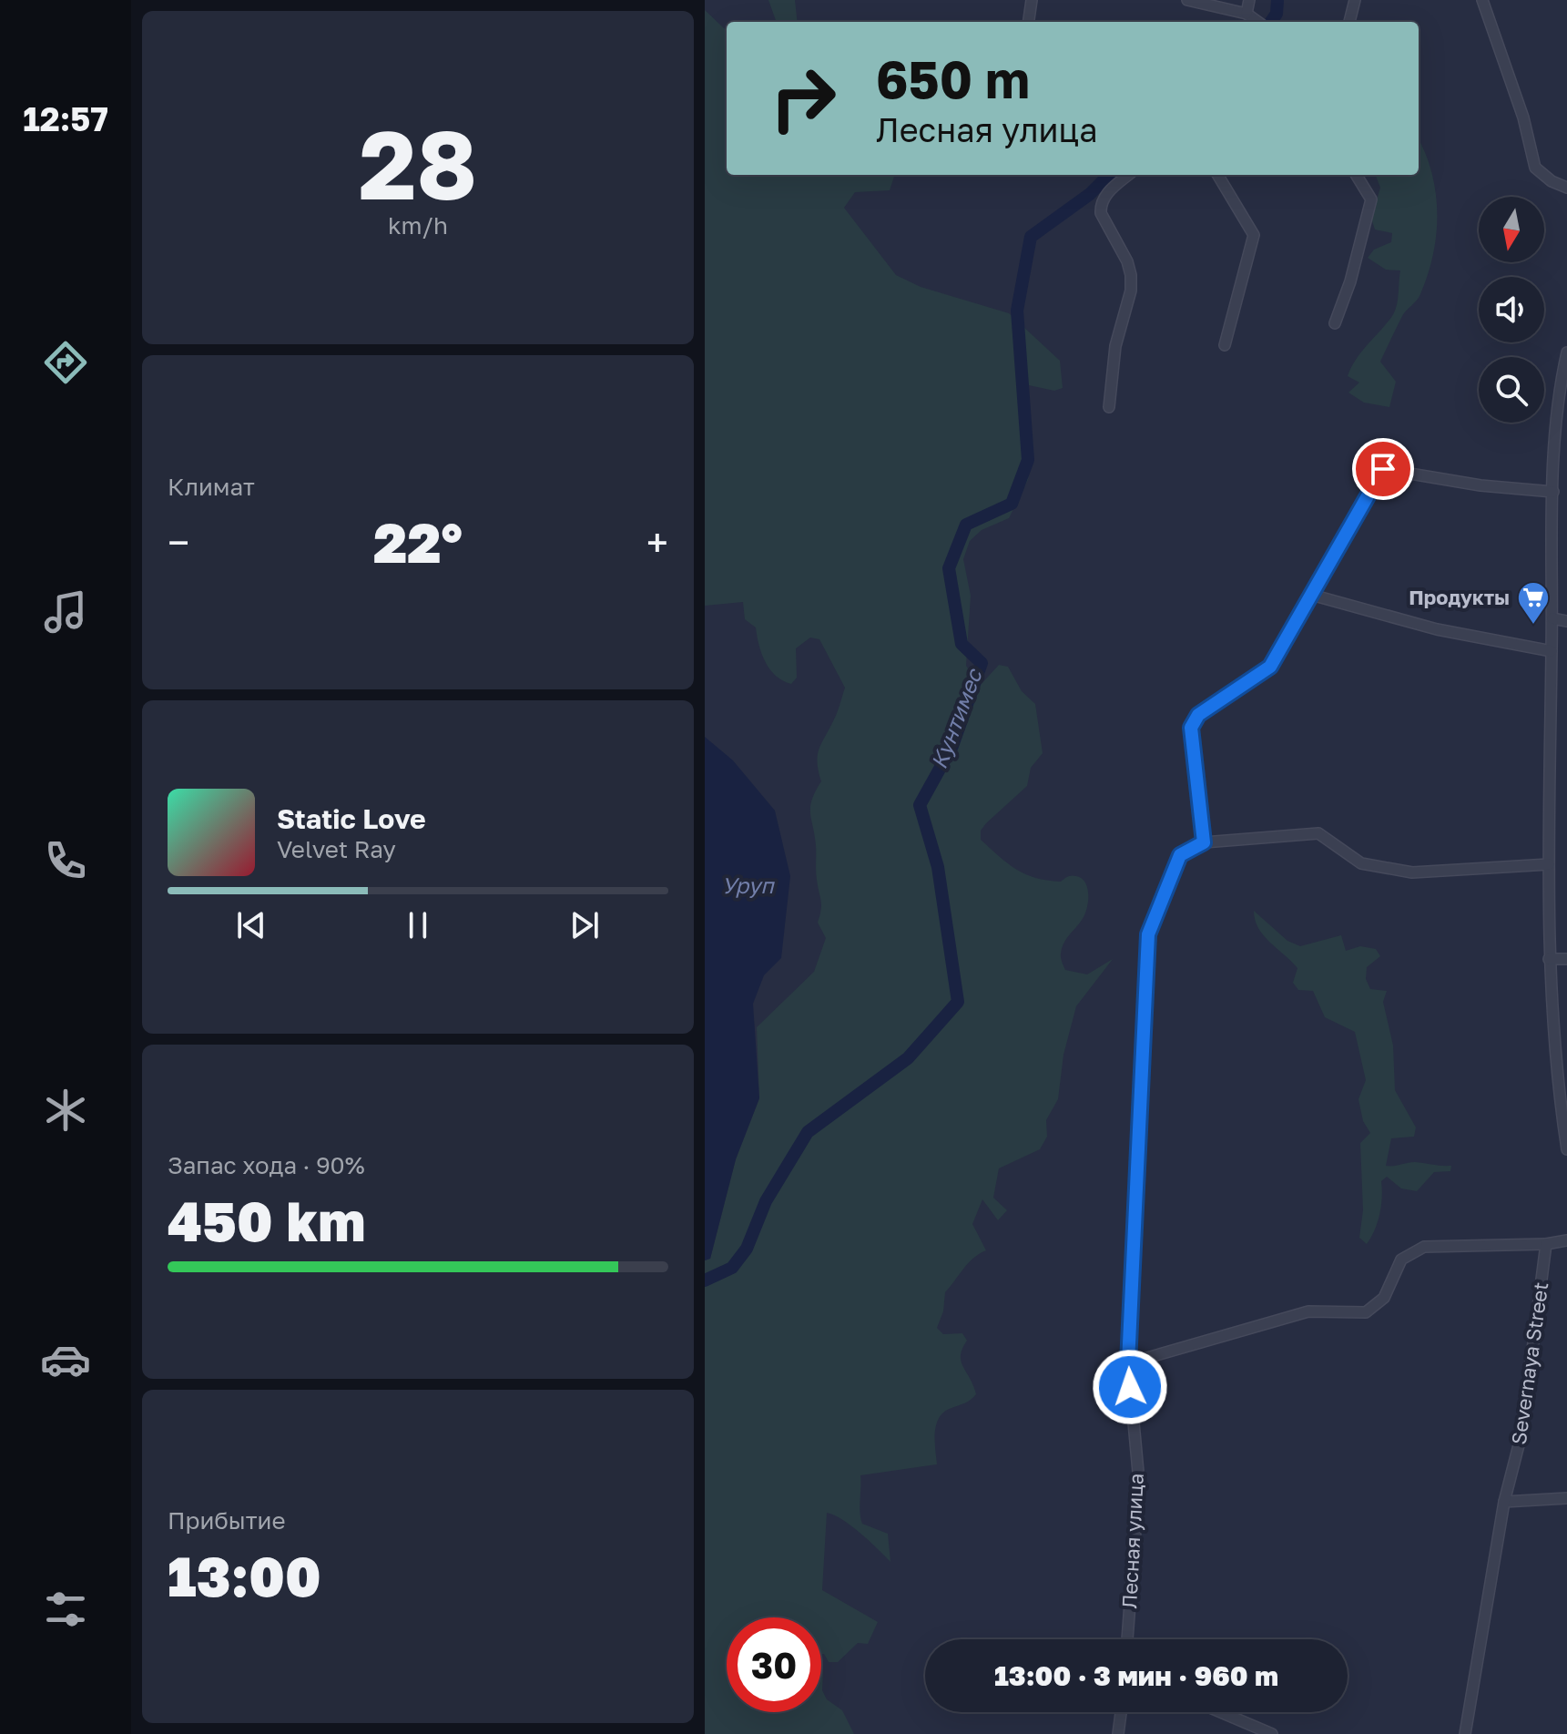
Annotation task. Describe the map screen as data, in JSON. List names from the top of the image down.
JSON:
{
  "streets": {
    "street": ["Severnaya Street", "Лесная улица"]
  },
  "water": ["Кунтимес", "Уруп"],
  "places": {
    "supermarket": ["Продукты"]
  },
  "north": "bottom",
  "page": {
    "tabs": "12:57",
    "tile": [
      ["28", "km/h"],
      "Климат",
      ["Запас хода · 90%", "450 km"],
      ["Прибытие", "13:00"]
    ],
    "turn": ["650 m", "Лесная улица"],
    "heat": ["−", "22°", "+"],
    "song": ["Static Love", "Velvet Ray"],
    "limit": "30",
    "trip": "13:00 · 3 мин · 960 m"
  }
}
